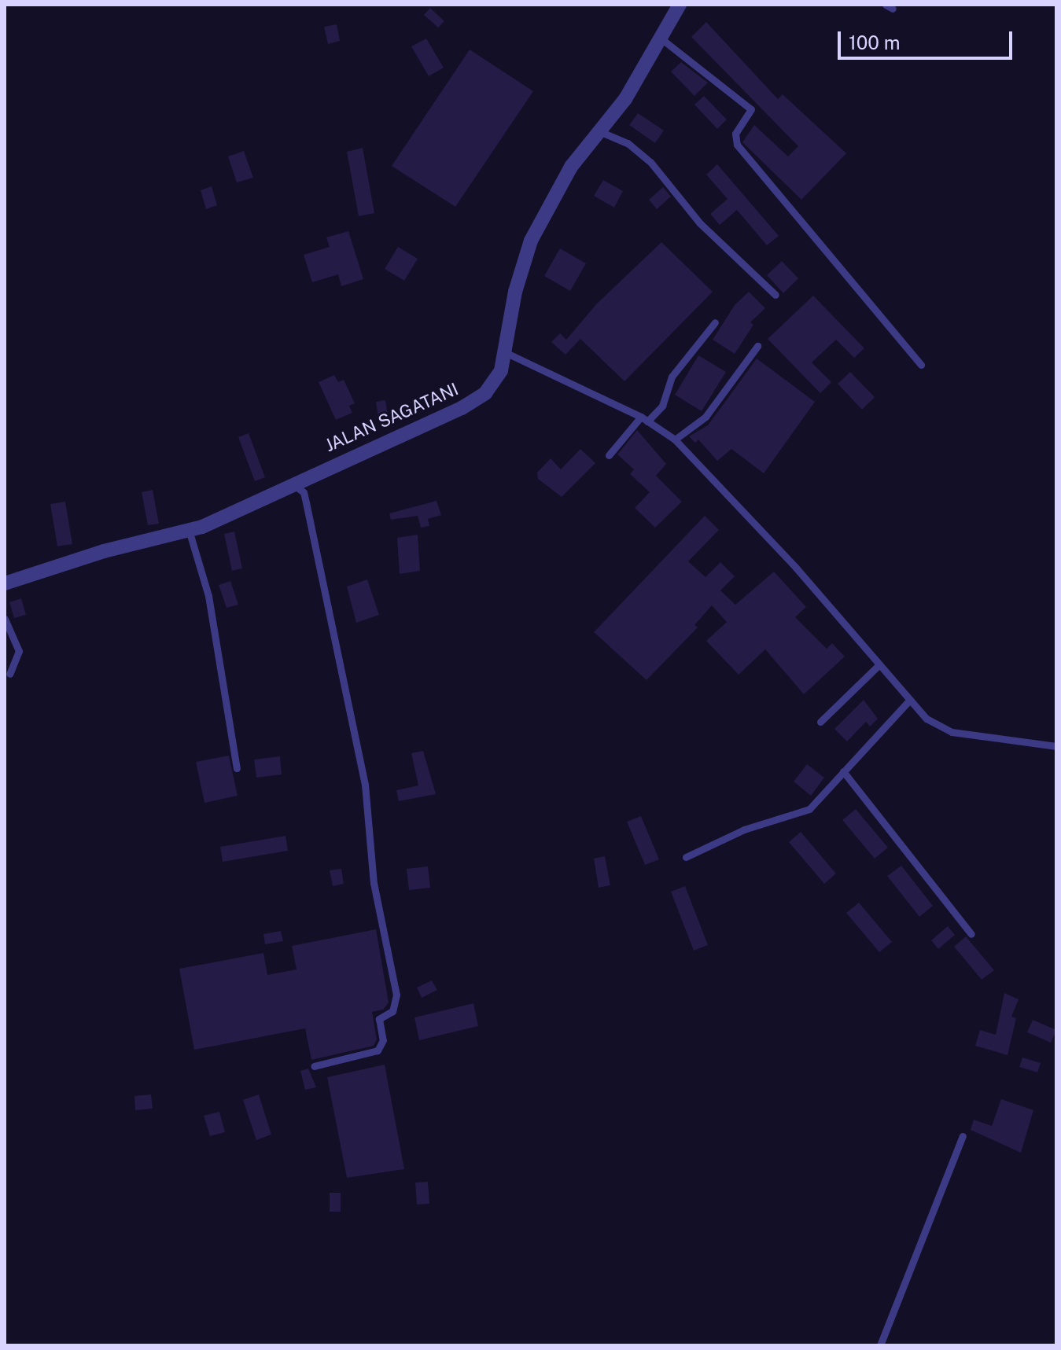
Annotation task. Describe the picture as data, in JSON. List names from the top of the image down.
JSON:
{
  "streets": {
    "street": ["JALAN SAGATANI"]
  },
  "scale_bar": "100 m"
}
